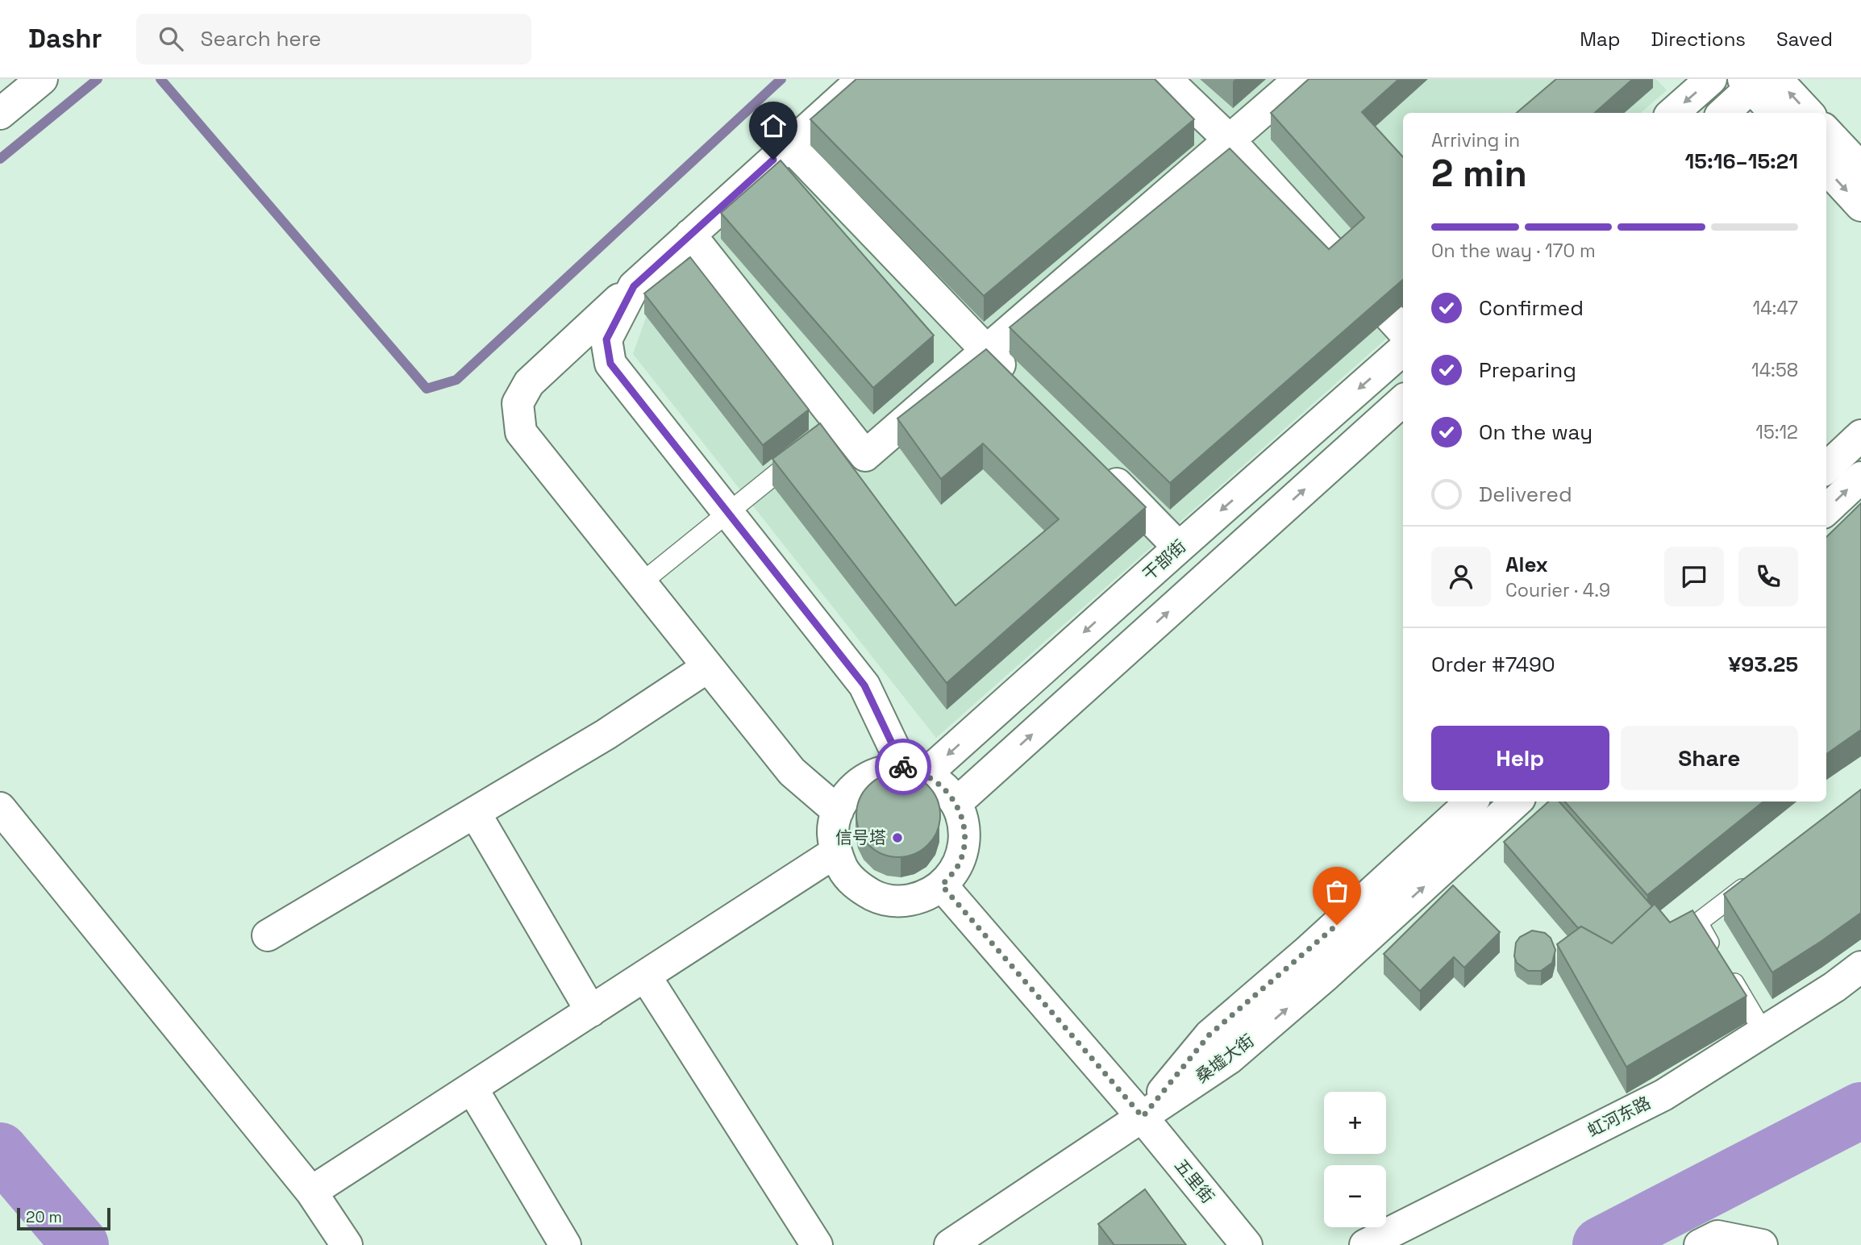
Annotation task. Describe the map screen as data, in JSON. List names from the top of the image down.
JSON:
{
  "streets": {
    "street": [
      "干部街",
      "桑墟大街",
      "虹河东路",
      "五里街"
    ]
  },
  "crossings": [
    ["干部街", "五里街"],
    ["桑墟大街", "五里街"]
  ],
  "places": ["信号塔"],
  "scale_bar": "20 m",
  "page": {
    "header": "Dashr",
    "search": "Search here",
    "nav": ["Map", "Directions", "Saved"],
    "heading": ["2 min", "Arriving in", "15:16–15:21"],
    "panel": [
      "Alex",
      "Courier · 4.9",
      "Order #7490",
      "¥93.25"
    ],
    "bar": "On the way · 170 m",
    "list": [
      ["Confirmed", "14:47"],
      ["Preparing", "14:58"],
      ["On the way", "15:12"],
      "Delivered"
    ],
    "buttons": ["Help", "Share"],
    "map_buttons": ["+", "−"],
    "scale": "20 m"
  }
}
